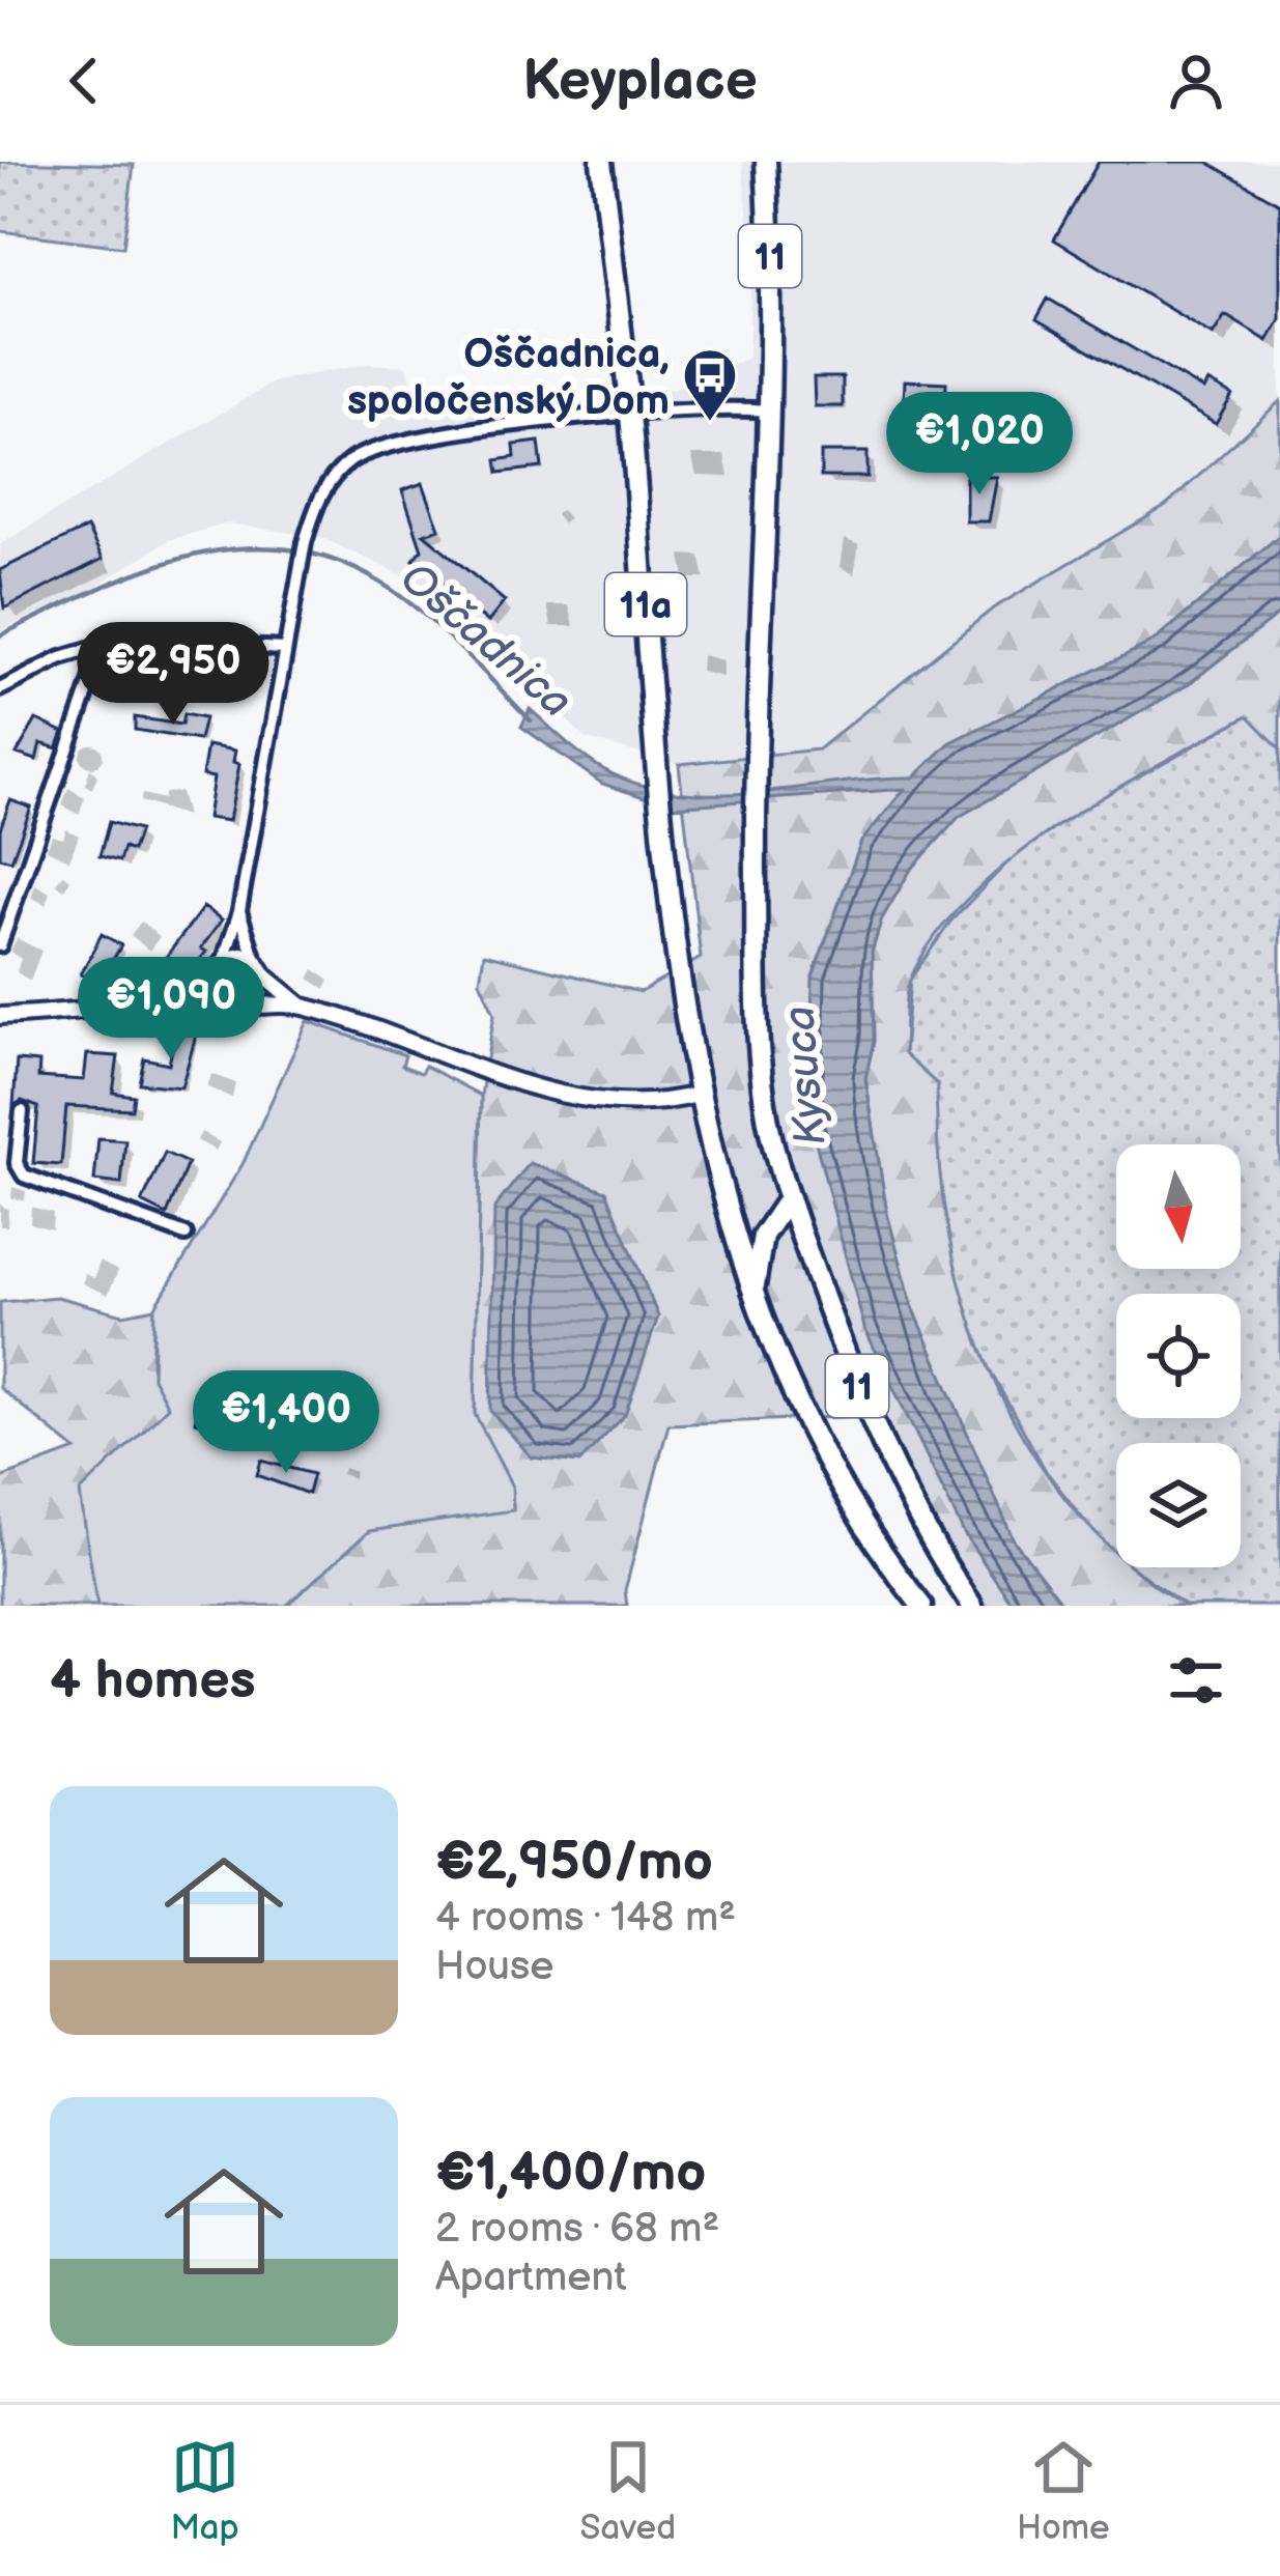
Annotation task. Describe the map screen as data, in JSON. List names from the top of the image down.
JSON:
{
  "streets": {
    "main road": ["11", "11a"]
  },
  "water": ["Oščadnica", "Kysuca"],
  "places": {
    "bus stop": ["Oščadnica, spoločenský Dom"]
  },
  "north": "bottom",
  "page": {
    "header": "Keyplace",
    "price": [
      "€1,020",
      "€2,950",
      "€1,090",
      "€1,400"
    ],
    "heading": "4 homes",
    "list": [
      {
        "name": "€2,950/mo",
        "note": "4 rooms · 148 m² · House"
      },
      {
        "name": "€1,400/mo",
        "note": "2 rooms · 68 m² · Apartment"
      }
    ],
    "tabs": ["Map", "Saved", "Home"]
  }
}
